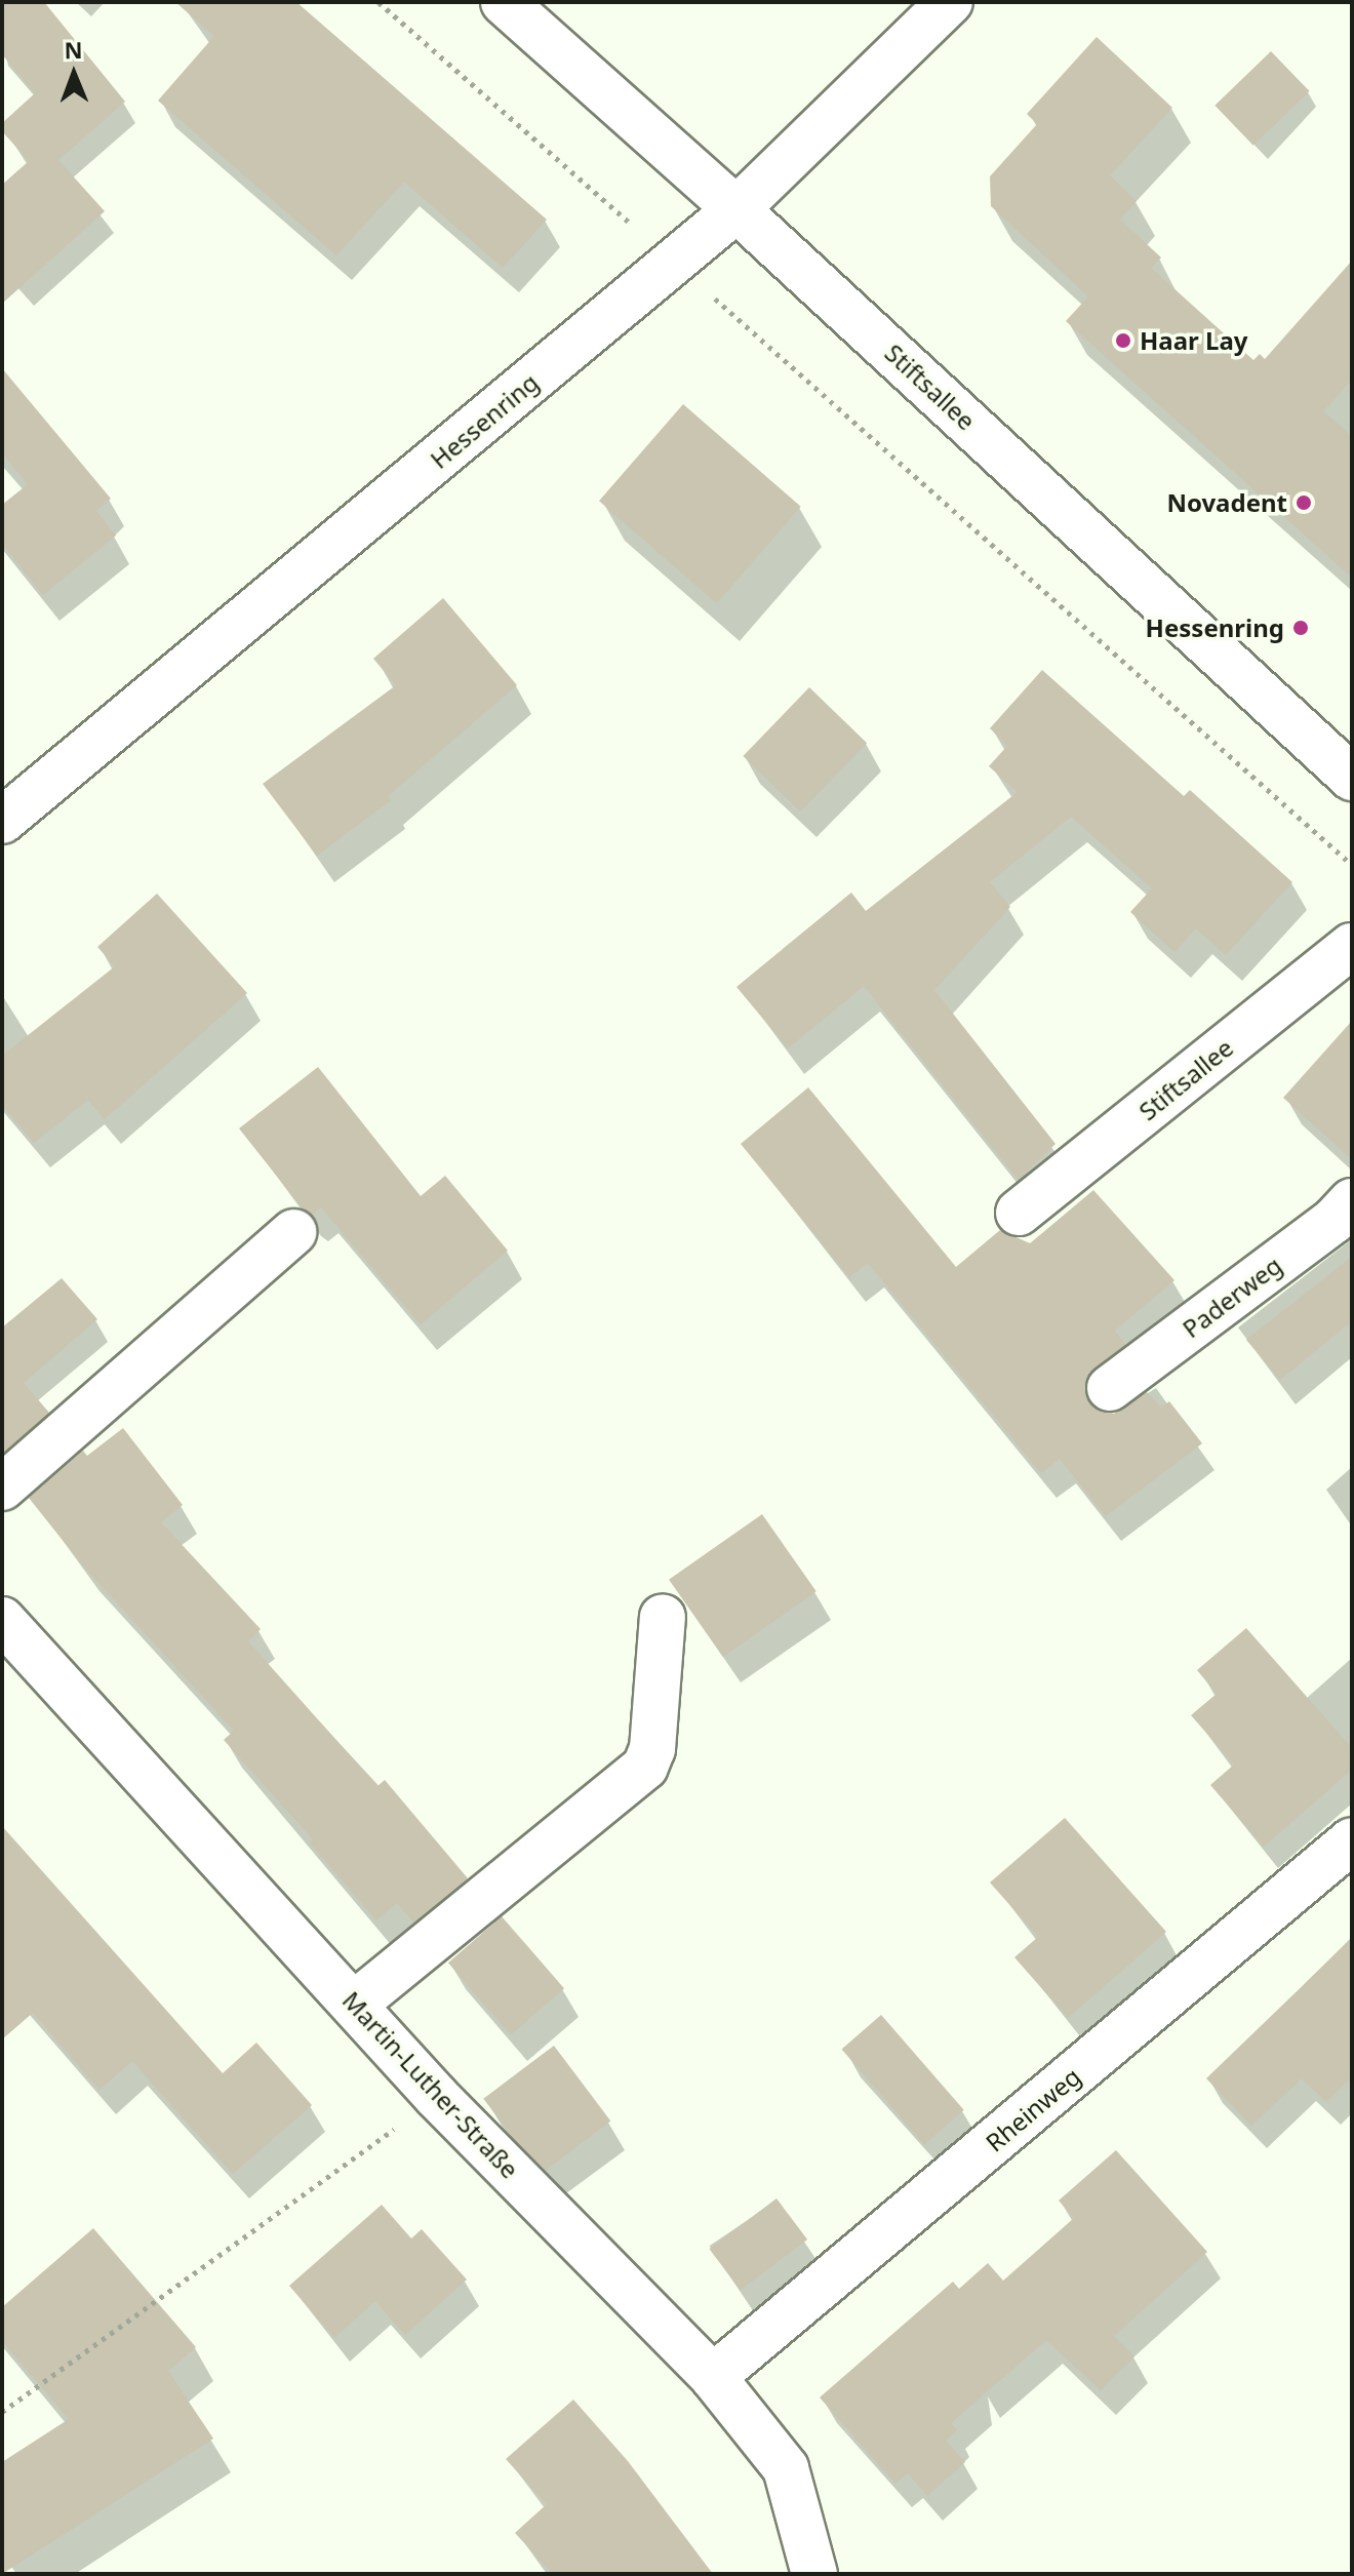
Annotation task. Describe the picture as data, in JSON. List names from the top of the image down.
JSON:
{
  "streets": {
    "street": [
      "Stiftsallee",
      "Hessenring",
      "Paderweg",
      "Martin-Luther-Straße",
      "Rheinweg"
    ]
  },
  "crossings": [
    ["Stiftsallee", "Hessenring"],
    ["Martin-Luther-Straße", "Rheinweg"]
  ],
  "places": ["Haar Lay", "Novadent", "Hessenring"],
  "north": "top"
}
